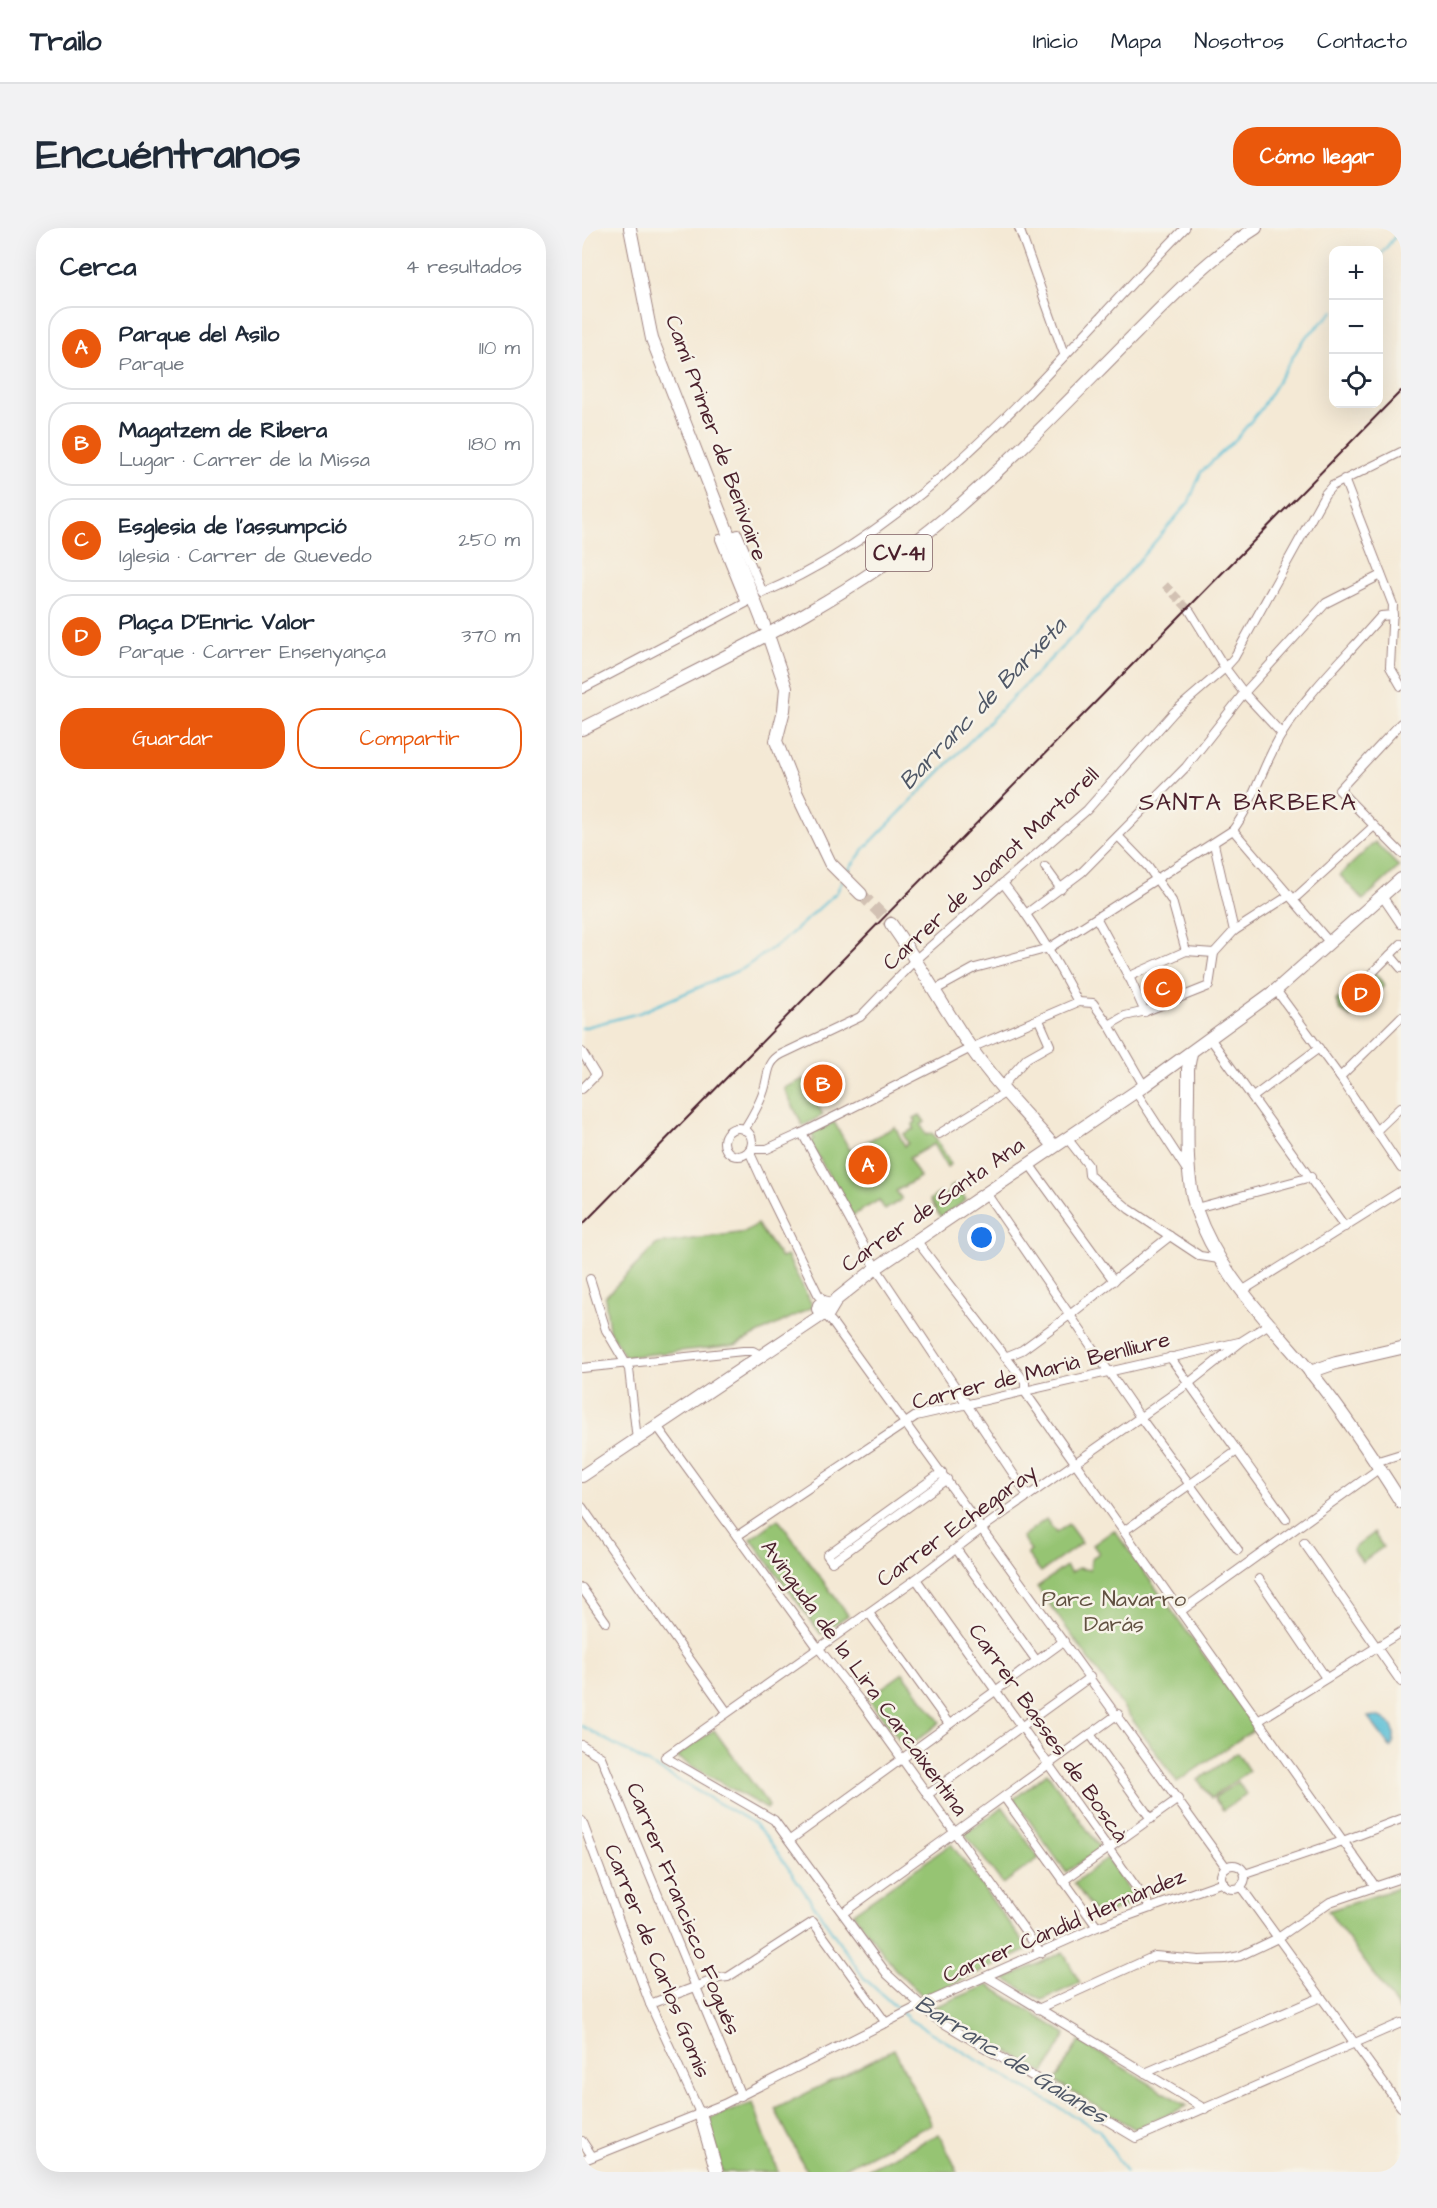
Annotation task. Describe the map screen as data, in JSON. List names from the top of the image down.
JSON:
{
  "streets": {
    "street": [
      "Camí Primer de Benivaire",
      "CV-41",
      "Carrer de Joanot Martorell",
      "Carrer de Santa Ana",
      "Carrer de Marià Benlliure",
      "Carrer Echegaray",
      "Avinguda de la Lira Carcaixentina",
      "Carrer Basses de Boscà",
      "Carrer Francisco Fogués",
      "Carrer Càndid Hernàndez",
      "Carrer de Carlos Gomis"
    ]
  },
  "crossings": [
    ["Carrer de Santa Ana", "Avinguda de la Lira Carcaixentina"],
    ["Carrer de Marià Benlliure", "Carrer Echegaray"],
    ["Carrer de Marià Benlliure", "Avinguda de la Lira Carcaixentina"],
    ["Carrer Echegaray", "Avinguda de la Lira Carcaixentina"],
    ["Carrer Echegaray", "Carrer Basses de Boscà"],
    ["Avinguda de la Lira Carcaixentina", "Carrer Càndid Hernàndez"],
    ["Carrer Basses de Boscà", "Carrer Càndid Hernàndez"],
    ["Carrer Francisco Fogués", "Carrer Càndid Hernàndez"],
    ["Carrer Càndid Hernàndez", "Carrer de Carlos Gomis"]
  ],
  "districts": ["SANTA BÀRBERA"],
  "water": ["Barranc de Barxeta", "Barranc de Gaianes"],
  "parks": ["Parc Navarro Darás"],
  "page": {
    "header": "Trailo",
    "nav": [
      "Inicio",
      "Mapa",
      "Nosotros",
      "Contacto"
    ],
    "title": "Encuéntranos",
    "buttons": [
      "Cómo llegar",
      ["Guardar", "Compartir"]
    ],
    "heading": ["Cerca", "4 resultados"],
    "map_buttons": ["+", "−"],
    "list": [
      {
        "mark": "A",
        "name": "Parque del Asilo",
        "note": "Parque",
        "value": "110 m"
      },
      {
        "mark": "B",
        "name": "Magatzem de Ribera",
        "note": "Lugar · Carrer de la Missa",
        "value": "180 m"
      },
      {
        "mark": "C",
        "name": "Esglesia de l'assumpció",
        "note": "Iglesia · Carrer de Quevedo",
        "value": "250 m"
      },
      {
        "mark": "D",
        "name": "Plaça D'Enric Valor",
        "note": "Parque · Carrer Ensenyança",
        "value": "370 m"
      }
    ],
    "pins": [
      "C",
      "D",
      "B",
      "A"
    ]
  }
}
